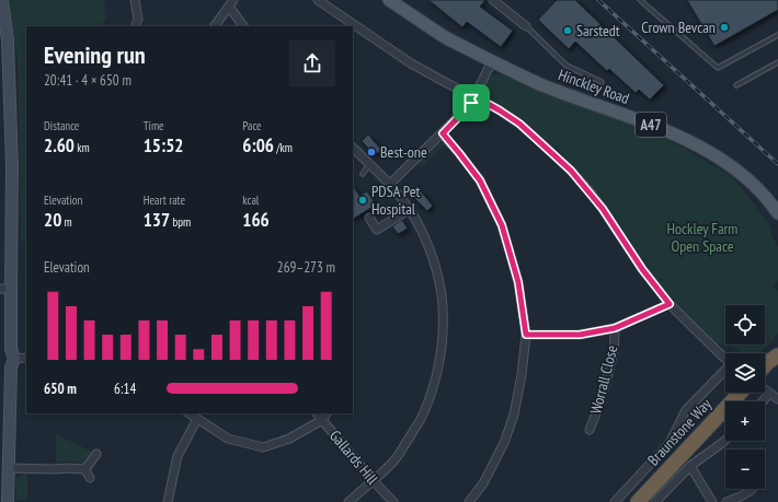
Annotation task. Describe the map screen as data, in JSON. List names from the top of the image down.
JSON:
{
  "streets": {
    "highway": ["Braunstone Way"],
    "main road": ["Hinckley Road", "A47"],
    "street": ["Worrall Close", "Gallards Hill"]
  },
  "parks": ["Hockley Farm Open Space"],
  "places": [
    "Crown Bevcan",
    "Sarstedt",
    "Best-one",
    "PDSA Pet Hospital"
  ],
  "page": {
    "heading": ["Evening run", "20:41 · 4 × 650 m"],
    "stats": [
      ["Distance", "2.60 km"],
      ["Time", "15:52"],
      ["Pace", "6:06 /km"],
      ["Elevation", "20 m"],
      ["Heart rate", "137 bpm"],
      ["kcal", "166"]
    ],
    "chart": ["Elevation", "269–273 m"],
    "map_buttons": ["+", "−"],
    "list": [
      {
        "name": "650 m",
        "note": "6:14"
      }
    ]
  }
}
